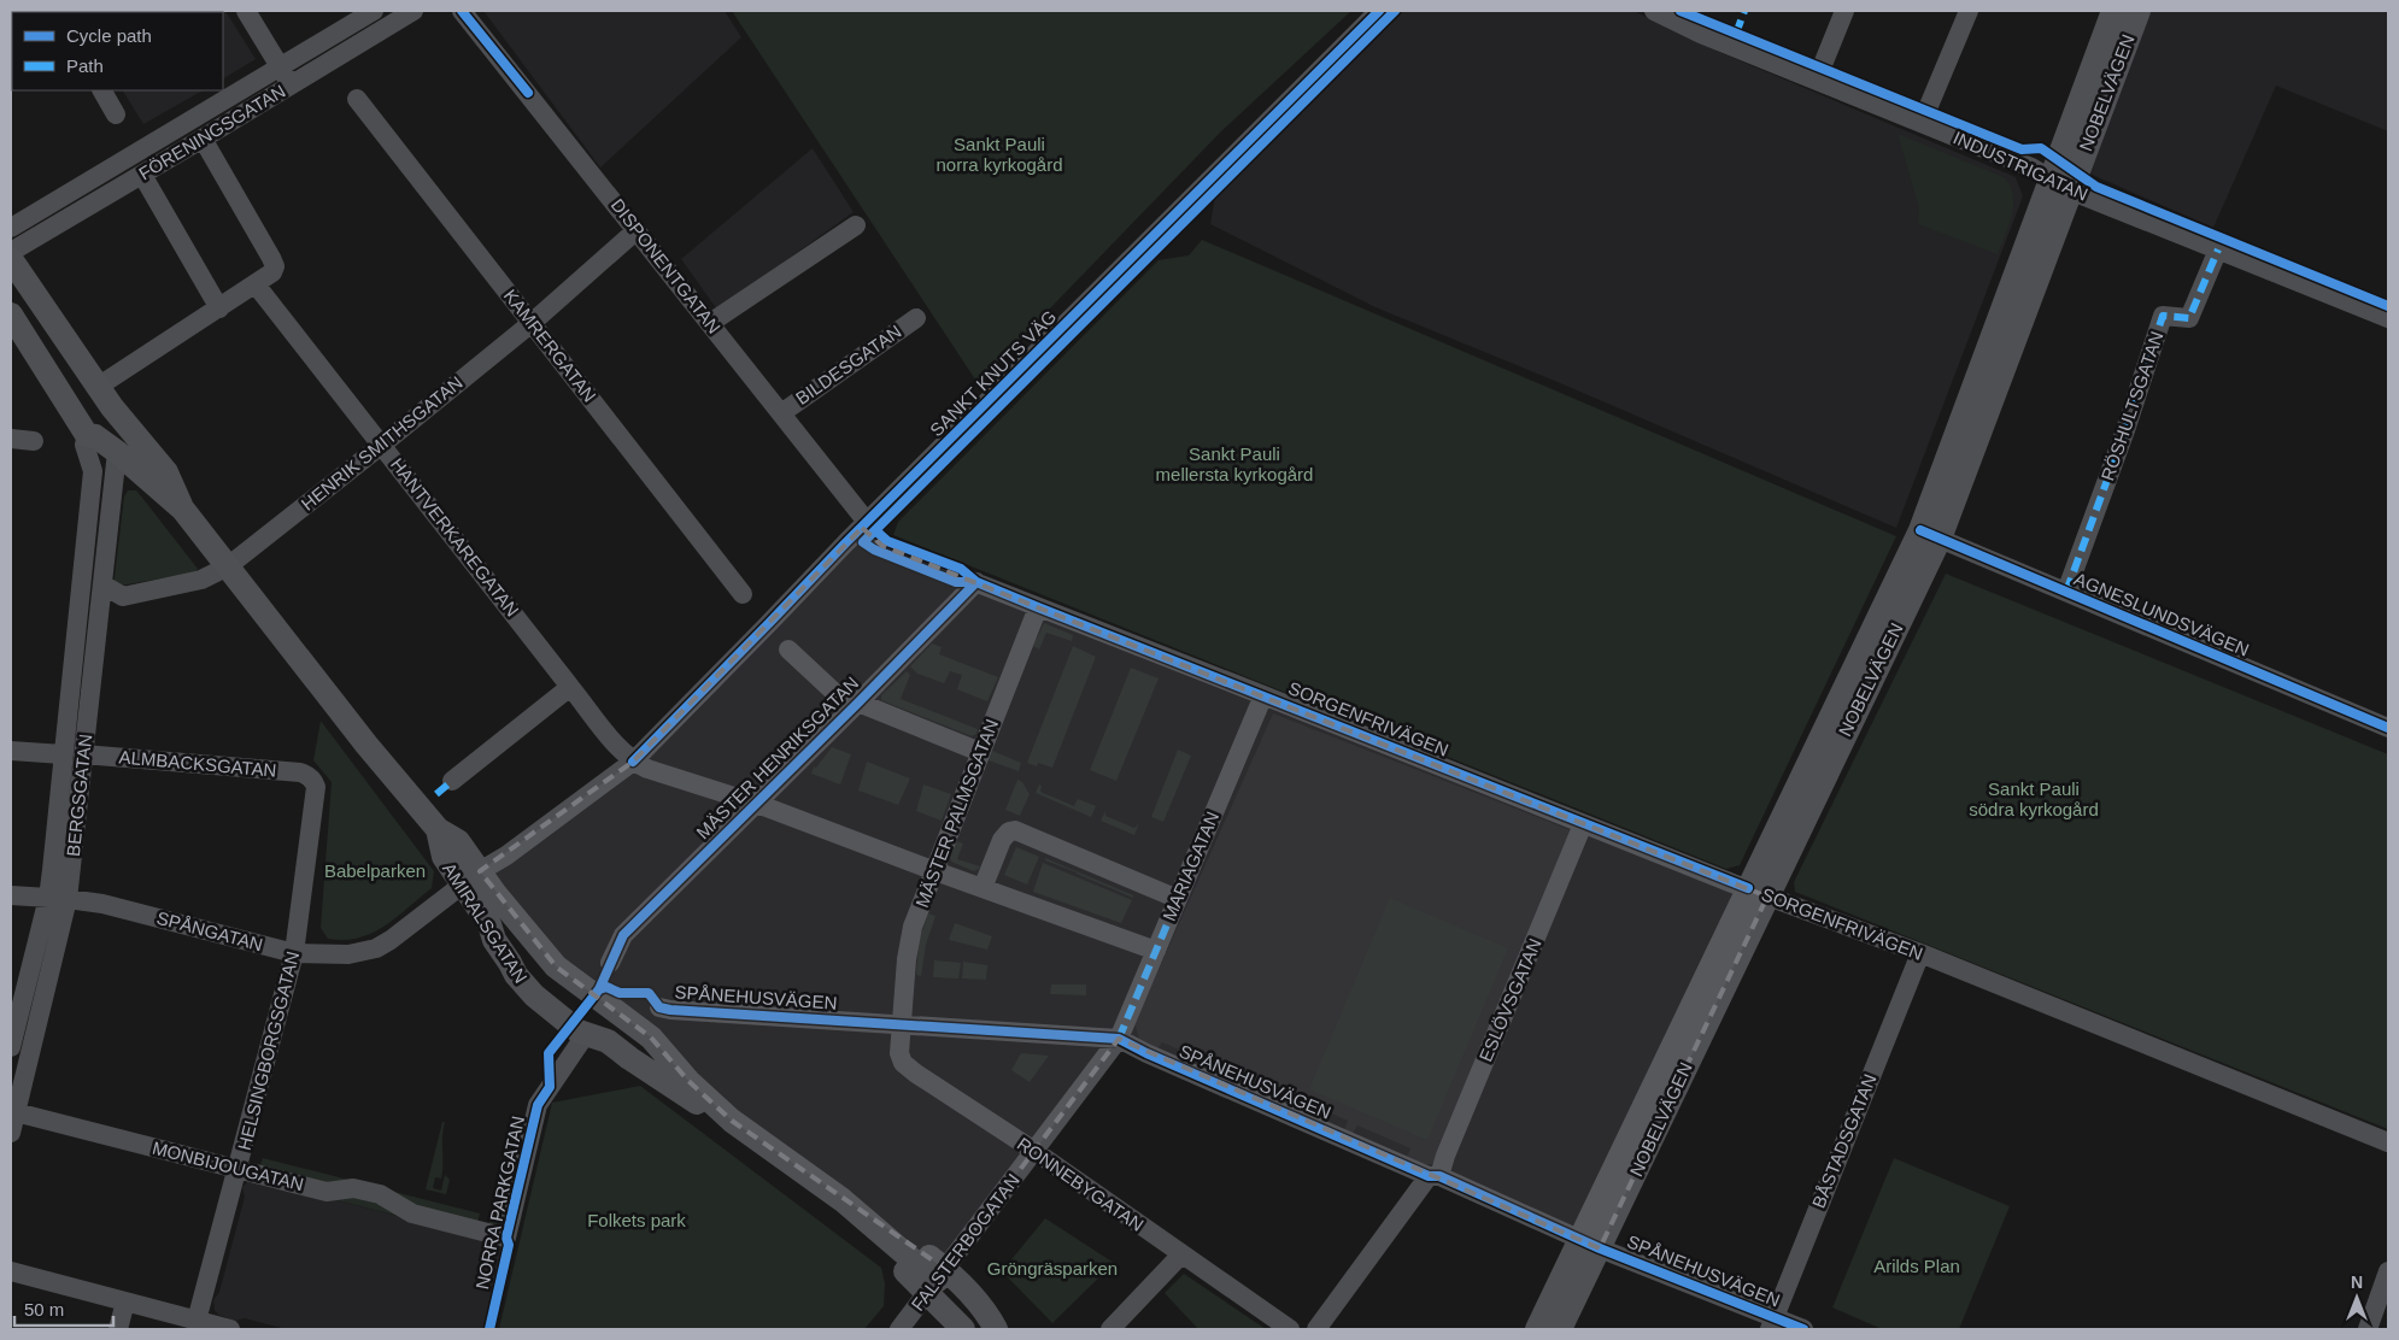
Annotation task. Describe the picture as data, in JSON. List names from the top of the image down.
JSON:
{
  "streets": {
    "main road": ["NOBELVÄGEN", "AMIRALSGATAN"],
    "street": [
      "FÖRENINGSGATAN",
      "INDUSTRIGATAN",
      "DISPONENTGATAN",
      "KAMRERGATAN",
      "BILDESGATAN",
      "SANKT KNUTS VÄG",
      "RÖSHULTSGATAN",
      "HENRIK SMITHSGATAN",
      "HANTVERKAREGATAN",
      "AGNESLUNDSVÄGEN",
      "SORGENFRIVÄGEN",
      "MÄSTER HENRIKSGATAN",
      "ALMBACKSGATAN",
      "BERGSGATAN",
      "MÄSTER PALMSGATAN",
      "MARIAGATAN",
      "SPÅNGATAN",
      "SPÅNEHUSVÄGEN",
      "ESLÖVSGATAN",
      "HELSINGBORGSGATAN",
      "BÅSTADSGATAN",
      "MONBIJOUGATAN",
      "RONNEBYGATAN",
      "NORRA PARKGATAN",
      "FALSTERBOGATAN"
    ]
  },
  "crossings": [
    ["NOBELVÄGEN", "INDUSTRIGATAN"],
    ["NOBELVÄGEN", "AGNESLUNDSVÄGEN"],
    ["NOBELVÄGEN", "SORGENFRIVÄGEN"],
    ["NOBELVÄGEN", "SPÅNEHUSVÄGEN"],
    ["INDUSTRIGATAN", "RÖSHULTSGATAN"],
    ["DISPONENTGATAN", "BILDESGATAN"],
    ["DISPONENTGATAN", "SANKT KNUTS VÄG"],
    ["DISPONENTGATAN", "HENRIK SMITHSGATAN"],
    ["DISPONENTGATAN", "SORGENFRIVÄGEN"],
    ["KAMRERGATAN", "HENRIK SMITHSGATAN"],
    ["SANKT KNUTS VÄG", "HANTVERKAREGATAN"],
    ["SANKT KNUTS VÄG", "SORGENFRIVÄGEN"],
    ["SANKT KNUTS VÄG", "AMIRALSGATAN"],
    ["SANKT KNUTS VÄG", "SPÅNGATAN"],
    ["RÖSHULTSGATAN", "AGNESLUNDSVÄGEN"],
    ["HENRIK SMITHSGATAN", "HANTVERKAREGATAN"],
    ["HENRIK SMITHSGATAN", "BERGSGATAN"],
    ["HENRIK SMITHSGATAN", "AMIRALSGATAN"],
    ["SORGENFRIVÄGEN", "MÄSTER HENRIKSGATAN"],
    ["SORGENFRIVÄGEN", "MÄSTER PALMSGATAN"],
    ["SORGENFRIVÄGEN", "MARIAGATAN"],
    ["SORGENFRIVÄGEN", "ESLÖVSGATAN"],
    ["SORGENFRIVÄGEN", "BÅSTADSGATAN"],
    ["ALMBACKSGATAN", "BERGSGATAN"],
    ["ALMBACKSGATAN", "HELSINGBORGSGATAN"],
    ["BERGSGATAN", "AMIRALSGATAN"],
    ["BERGSGATAN", "SPÅNGATAN"],
    ["BERGSGATAN", "MONBIJOUGATAN"],
    ["MÄSTER PALMSGATAN", "SPÅNEHUSVÄGEN"],
    ["MÄSTER PALMSGATAN", "RONNEBYGATAN"],
    ["MARIAGATAN", "SPÅNEHUSVÄGEN"],
    ["MARIAGATAN", "FALSTERBOGATAN"],
    ["AMIRALSGATAN", "SPÅNGATAN"],
    ["AMIRALSGATAN", "NORRA PARKGATAN"],
    ["AMIRALSGATAN", "FALSTERBOGATAN"],
    ["SPÅNGATAN", "HELSINGBORGSGATAN"],
    ["SPÅNEHUSVÄGEN", "ESLÖVSGATAN"],
    ["SPÅNEHUSVÄGEN", "BÅSTADSGATAN"],
    ["SPÅNEHUSVÄGEN", "RONNEBYGATAN"],
    ["SPÅNEHUSVÄGEN", "FALSTERBOGATAN"],
    ["HELSINGBORGSGATAN", "MONBIJOUGATAN"],
    ["MONBIJOUGATAN", "NORRA PARKGATAN"],
    ["RONNEBYGATAN", "FALSTERBOGATAN"]
  ],
  "parks": [
    "Sankt Pauli norra kyrkogård",
    "Sankt Pauli mellersta kyrkogård",
    "Sankt Pauli södra kyrkogård",
    "Babelparken",
    "Folkets park",
    "Arilds Plan",
    "Gröngräsparken"
  ],
  "legend": ["Cycle path", "Path"],
  "scale_bar": "50 m",
  "north": "top"
}
